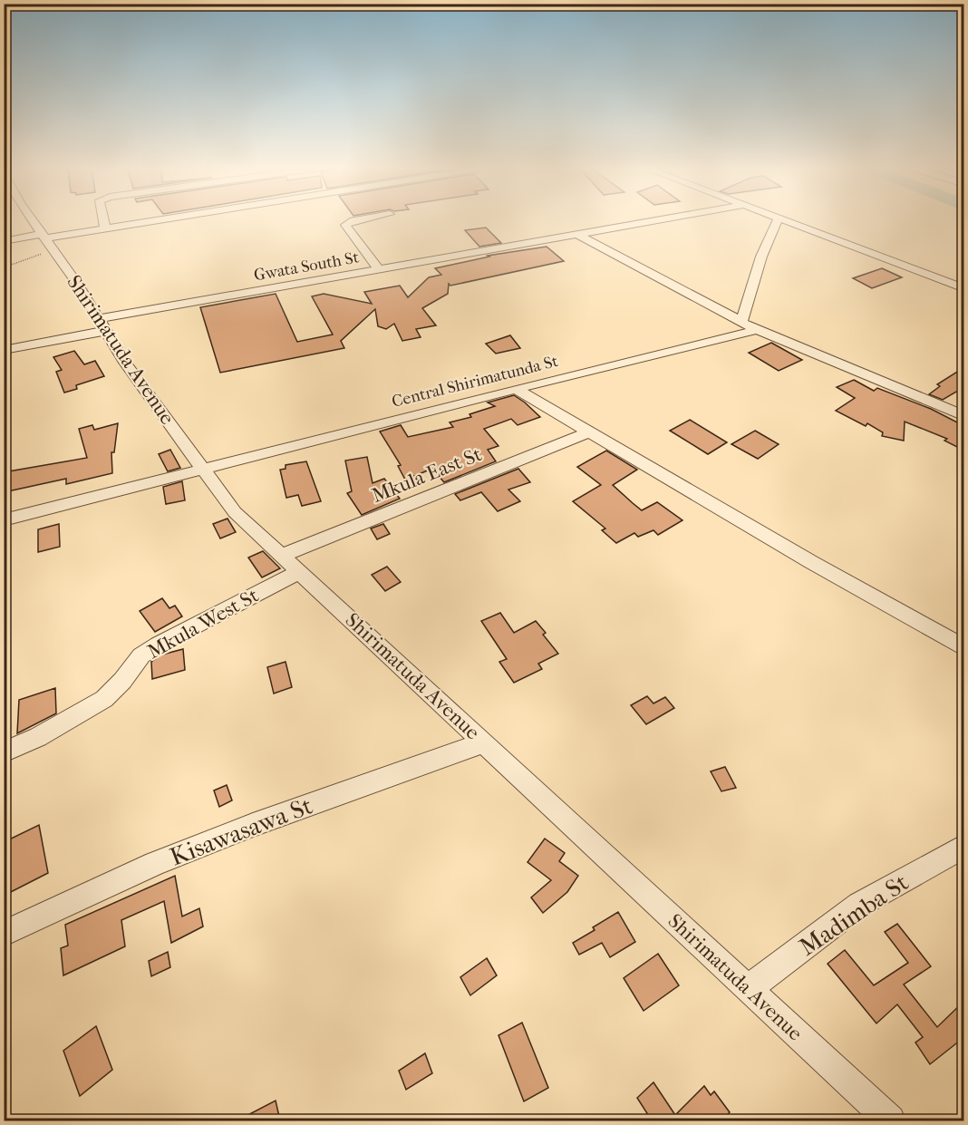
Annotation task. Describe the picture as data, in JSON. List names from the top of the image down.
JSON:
{
  "streets": {
    "street": [
      "Gwata South St",
      "Shirimatuda Avenue",
      "Central Shirimatunda St",
      "Mkula East St",
      "Mkula West St",
      "Kisawasawa St",
      "Madimba St"
    ]
  },
  "crossings": [
    ["Gwata South St", "Shirimatuda Avenue"],
    ["Shirimatuda Avenue", "Central Shirimatunda St"],
    ["Shirimatuda Avenue", "Mkula East St"],
    ["Shirimatuda Avenue", "Mkula West St"],
    ["Shirimatuda Avenue", "Kisawasawa St"],
    ["Shirimatuda Avenue", "Madimba St"]
  ]
}
